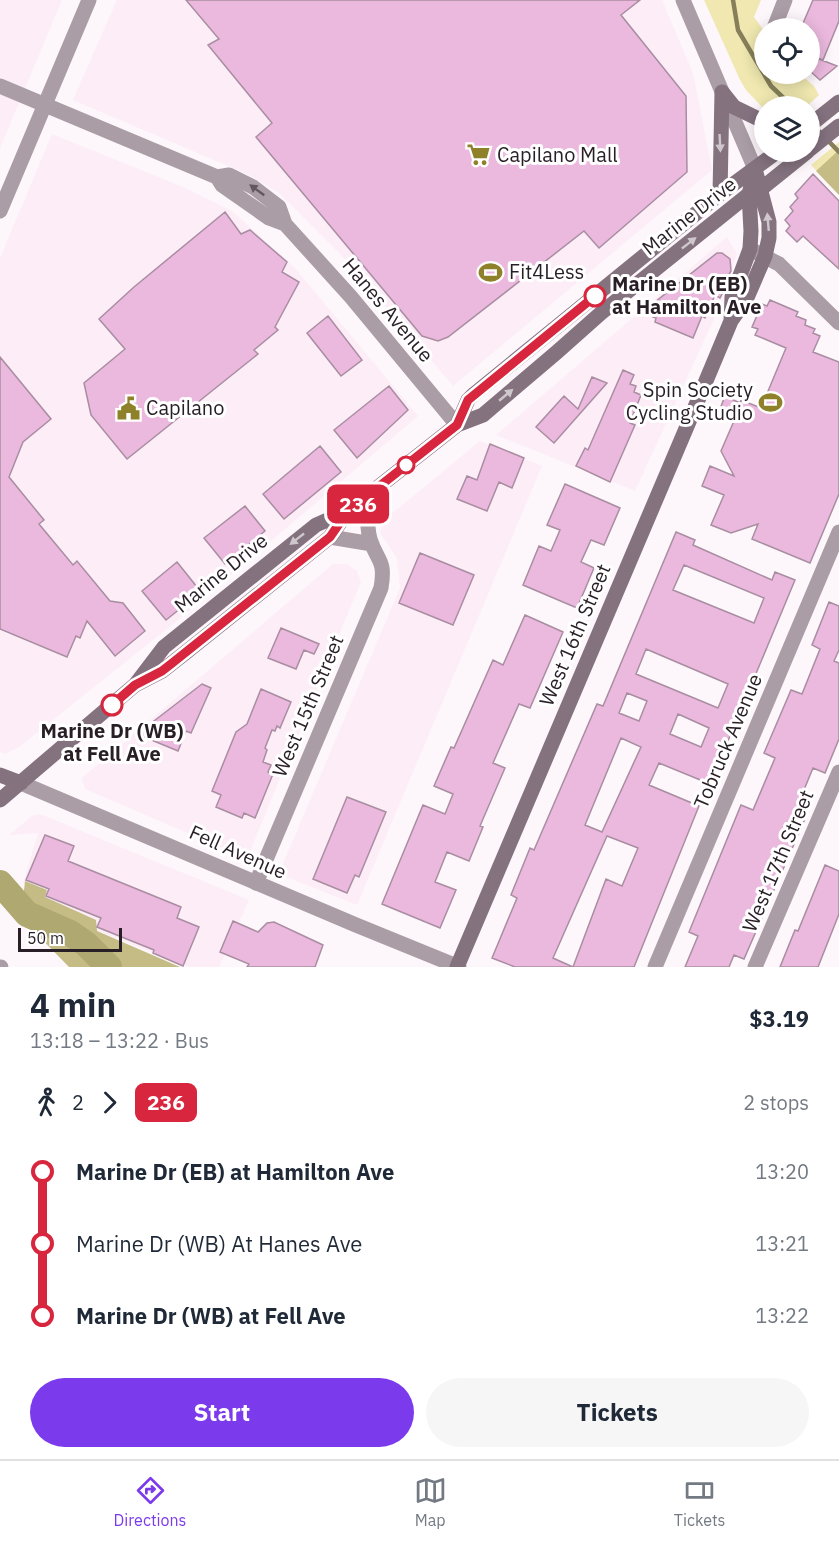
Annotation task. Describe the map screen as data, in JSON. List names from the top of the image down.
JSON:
{
  "streets": {
    "main road": ["Marine Drive", "West 16th Street", "Fell Avenue"],
    "street": [
      "Hanes Avenue",
      "West 15th Street",
      "Tobruck Avenue",
      "West 17th Street"
    ]
  },
  "crossings": [
    ["Marine Drive", "Hanes Avenue"],
    ["Marine Drive", "West 16th Street"],
    ["Marine Drive", "West 15th Street"],
    ["Marine Drive", "Fell Avenue"],
    ["West 16th Street", "Fell Avenue"],
    ["West 15th Street", "Fell Avenue"]
  ],
  "places": {
    "supermarket": ["Capilano Mall"],
    "sports": ["Fit4Less", "Spin Society Cycling Studio"],
    "other": ["Marine Dr (EB) at Hamilton Ave", "Marine Dr (WB) at Fell Ave"],
    "public building": ["Capilano"]
  },
  "lines": ["bus line 236"],
  "scale_bar": "50 m",
  "page": {
    "on_map": "236",
    "scale": "50 m",
    "heading": ["4 min", "13:18 – 13:22 · Bus", "$3.19"],
    "legs": ["2", "236", "2 stops"],
    "list": [
      {
        "name": "Marine Dr (EB) at Hamilton Ave",
        "value": "13:20"
      },
      {
        "name": "Marine Dr (WB) At Hanes Ave",
        "value": "13:21"
      },
      {
        "name": "Marine Dr (WB) at Fell Ave",
        "value": "13:22"
      }
    ],
    "buttons": ["Start", "Tickets"],
    "tabs": ["Directions", "Map", "Tickets"]
  }
}
